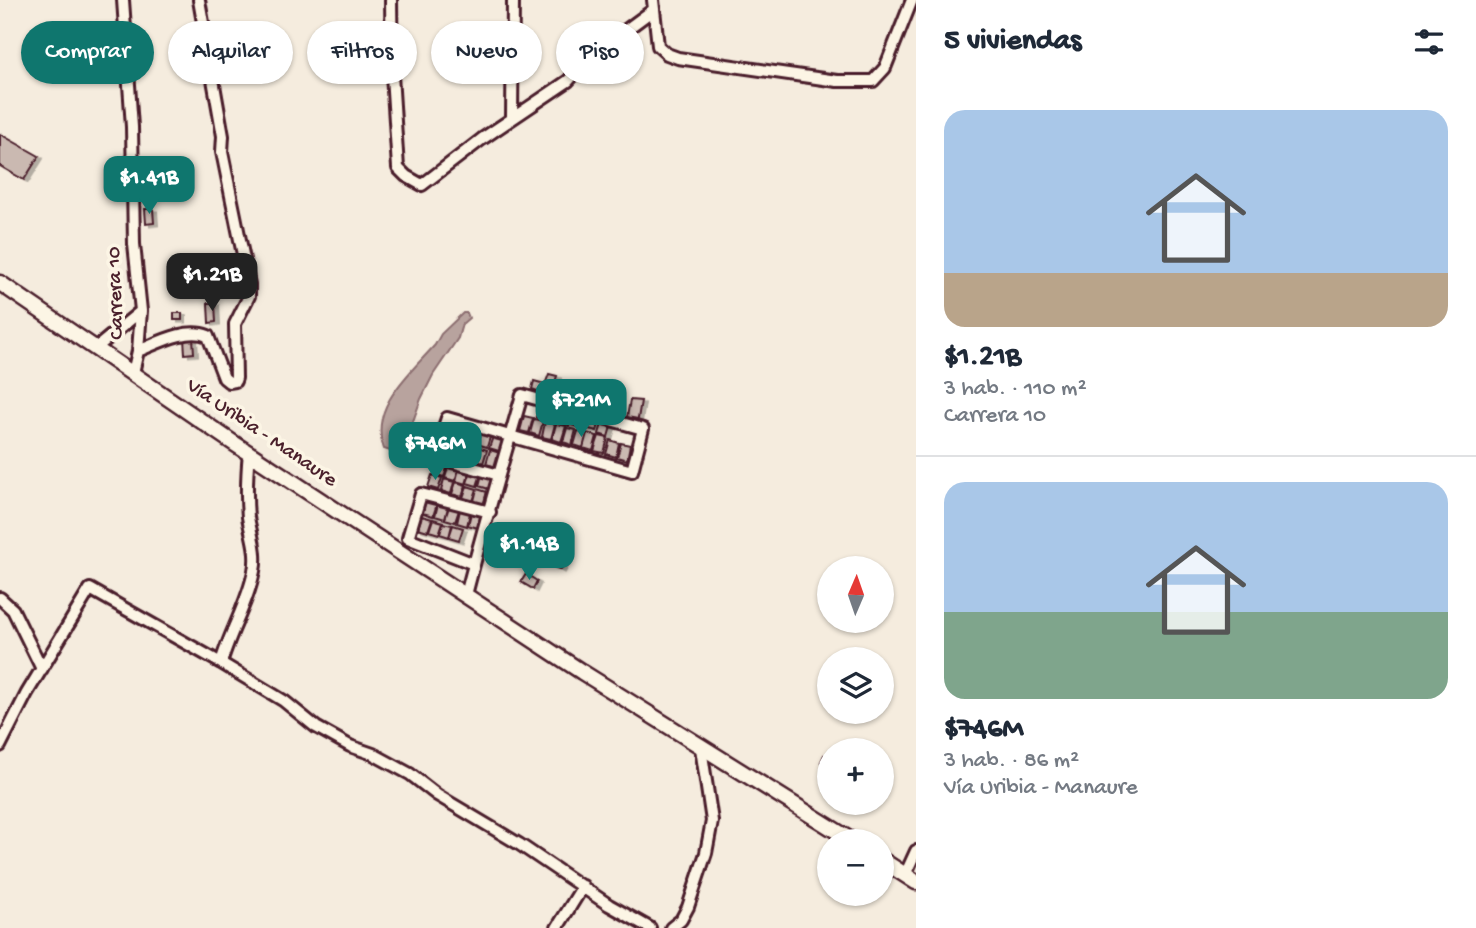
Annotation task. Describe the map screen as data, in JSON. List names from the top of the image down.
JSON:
{
  "streets": {
    "main road": ["Vía Uribia - Manaure"],
    "street": ["Carrera 10"]
  },
  "crossings": [
    ["Carrera 10", "Vía Uribia - Manaure"]
  ],
  "north": "top",
  "page": {
    "heading": "5 viviendas",
    "chip": [
      "Comprar",
      "Alquilar",
      "Filtros",
      "Nuevo",
      "Piso"
    ],
    "list": [
      {
        "name": "$1.21B",
        "note": "3 hab. · 110 m² · Carrera 10"
      },
      {
        "name": "$746M",
        "note": "3 hab. · 86 m² · Vía Uribia - Manaure"
      }
    ],
    "price": [
      "$1.41B",
      "$1.21B",
      "$721M",
      "$746M",
      "$1.14B"
    ],
    "map_buttons": ["+", "−"]
  }
}
